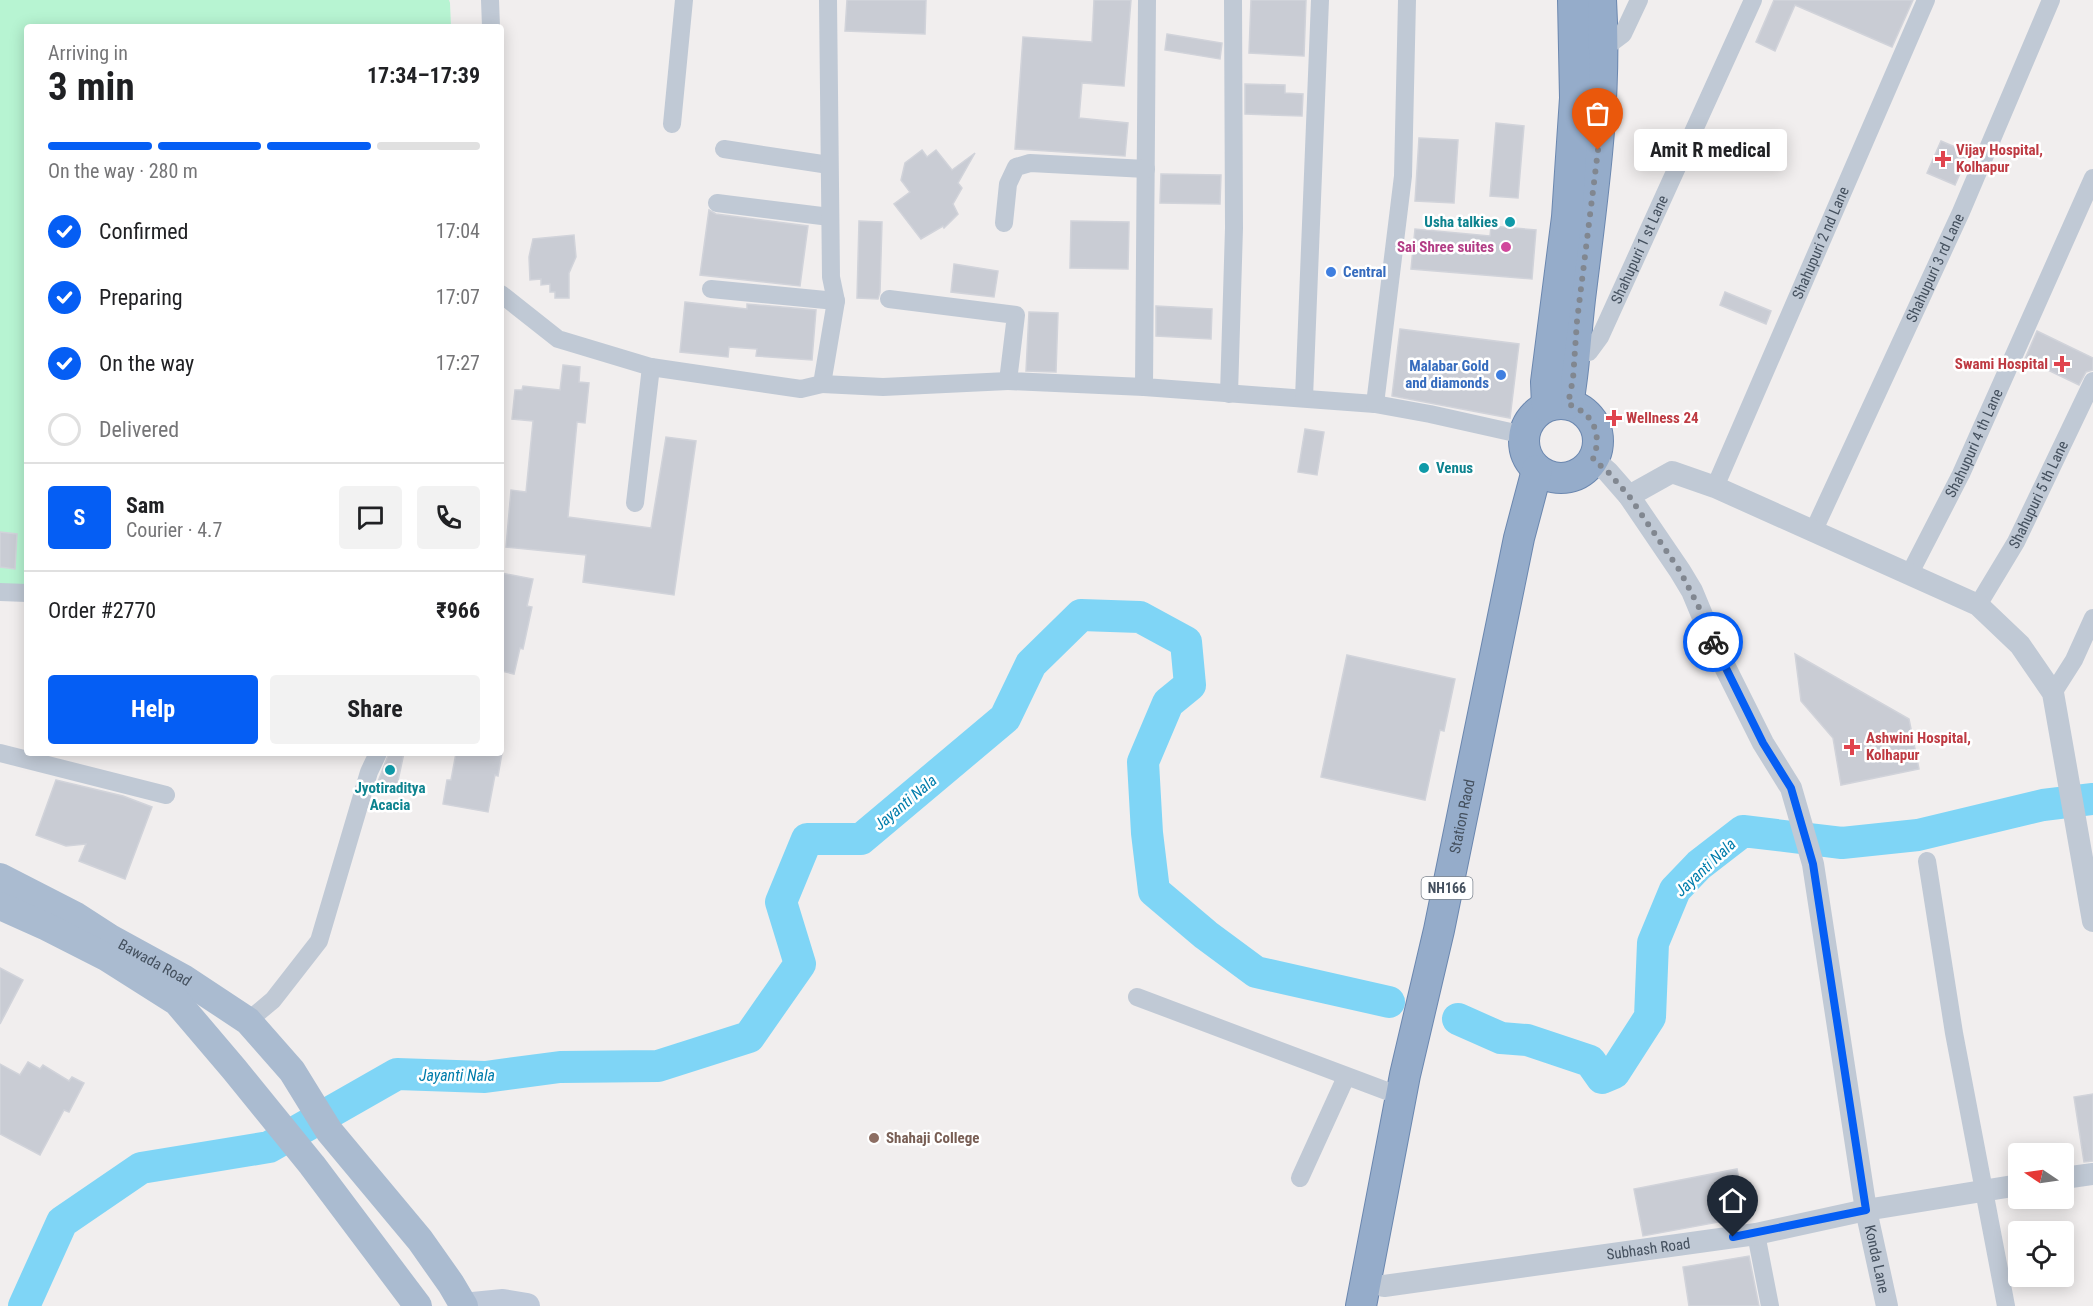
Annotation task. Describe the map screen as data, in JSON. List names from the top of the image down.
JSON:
{
  "streets": {
    "highway": ["Station Raod", "NH166"],
    "main road": ["Bawada Road"],
    "street": [
      "Shahupuri 2 nd Lane",
      "Shahupuri 1 st Lane",
      "Shahupuri 3 rd Lane",
      "Shahupuri 4 th Lane",
      "Shahupuri 5 th Lane",
      "Subhash Road",
      "Konda Lane"
    ]
  },
  "crossings": [
    ["Station Raod", "NH166"],
    ["Station Raod", "Konda Lane"],
    ["NH166", "Subhash Road"],
    ["NH166", "Konda Lane"],
    ["Subhash Road", "Konda Lane"]
  ],
  "water": ["Jayanti Nala"],
  "places": {
    "other": [
      "Amit R medical",
      "Usha talkies",
      "Sai Shree suites",
      "Central",
      "Malabar Gold and diamonds",
      "Venus",
      "Jyotiraditya Acacia",
      "Shahaji College"
    ],
    "health": [
      "Vijay Hospital, Kolhapur",
      "Swami Hospital",
      "Wellness 24",
      "Ashwini Hospital, Kolhapur"
    ]
  },
  "north": "left",
  "page": {
    "heading": ["3 min", "Arriving in", "17:34–17:39"],
    "panel": [
      "Sam",
      "Courier · 4.7",
      "Order #2770",
      "₹966"
    ],
    "bar": "On the way · 280 m",
    "bubble": "Amit R medical",
    "list": [
      ["Confirmed", "17:04"],
      ["Preparing", "17:07"],
      ["On the way", "17:27"],
      "Delivered"
    ],
    "round": "S",
    "buttons": ["Help", "Share"]
  }
}
